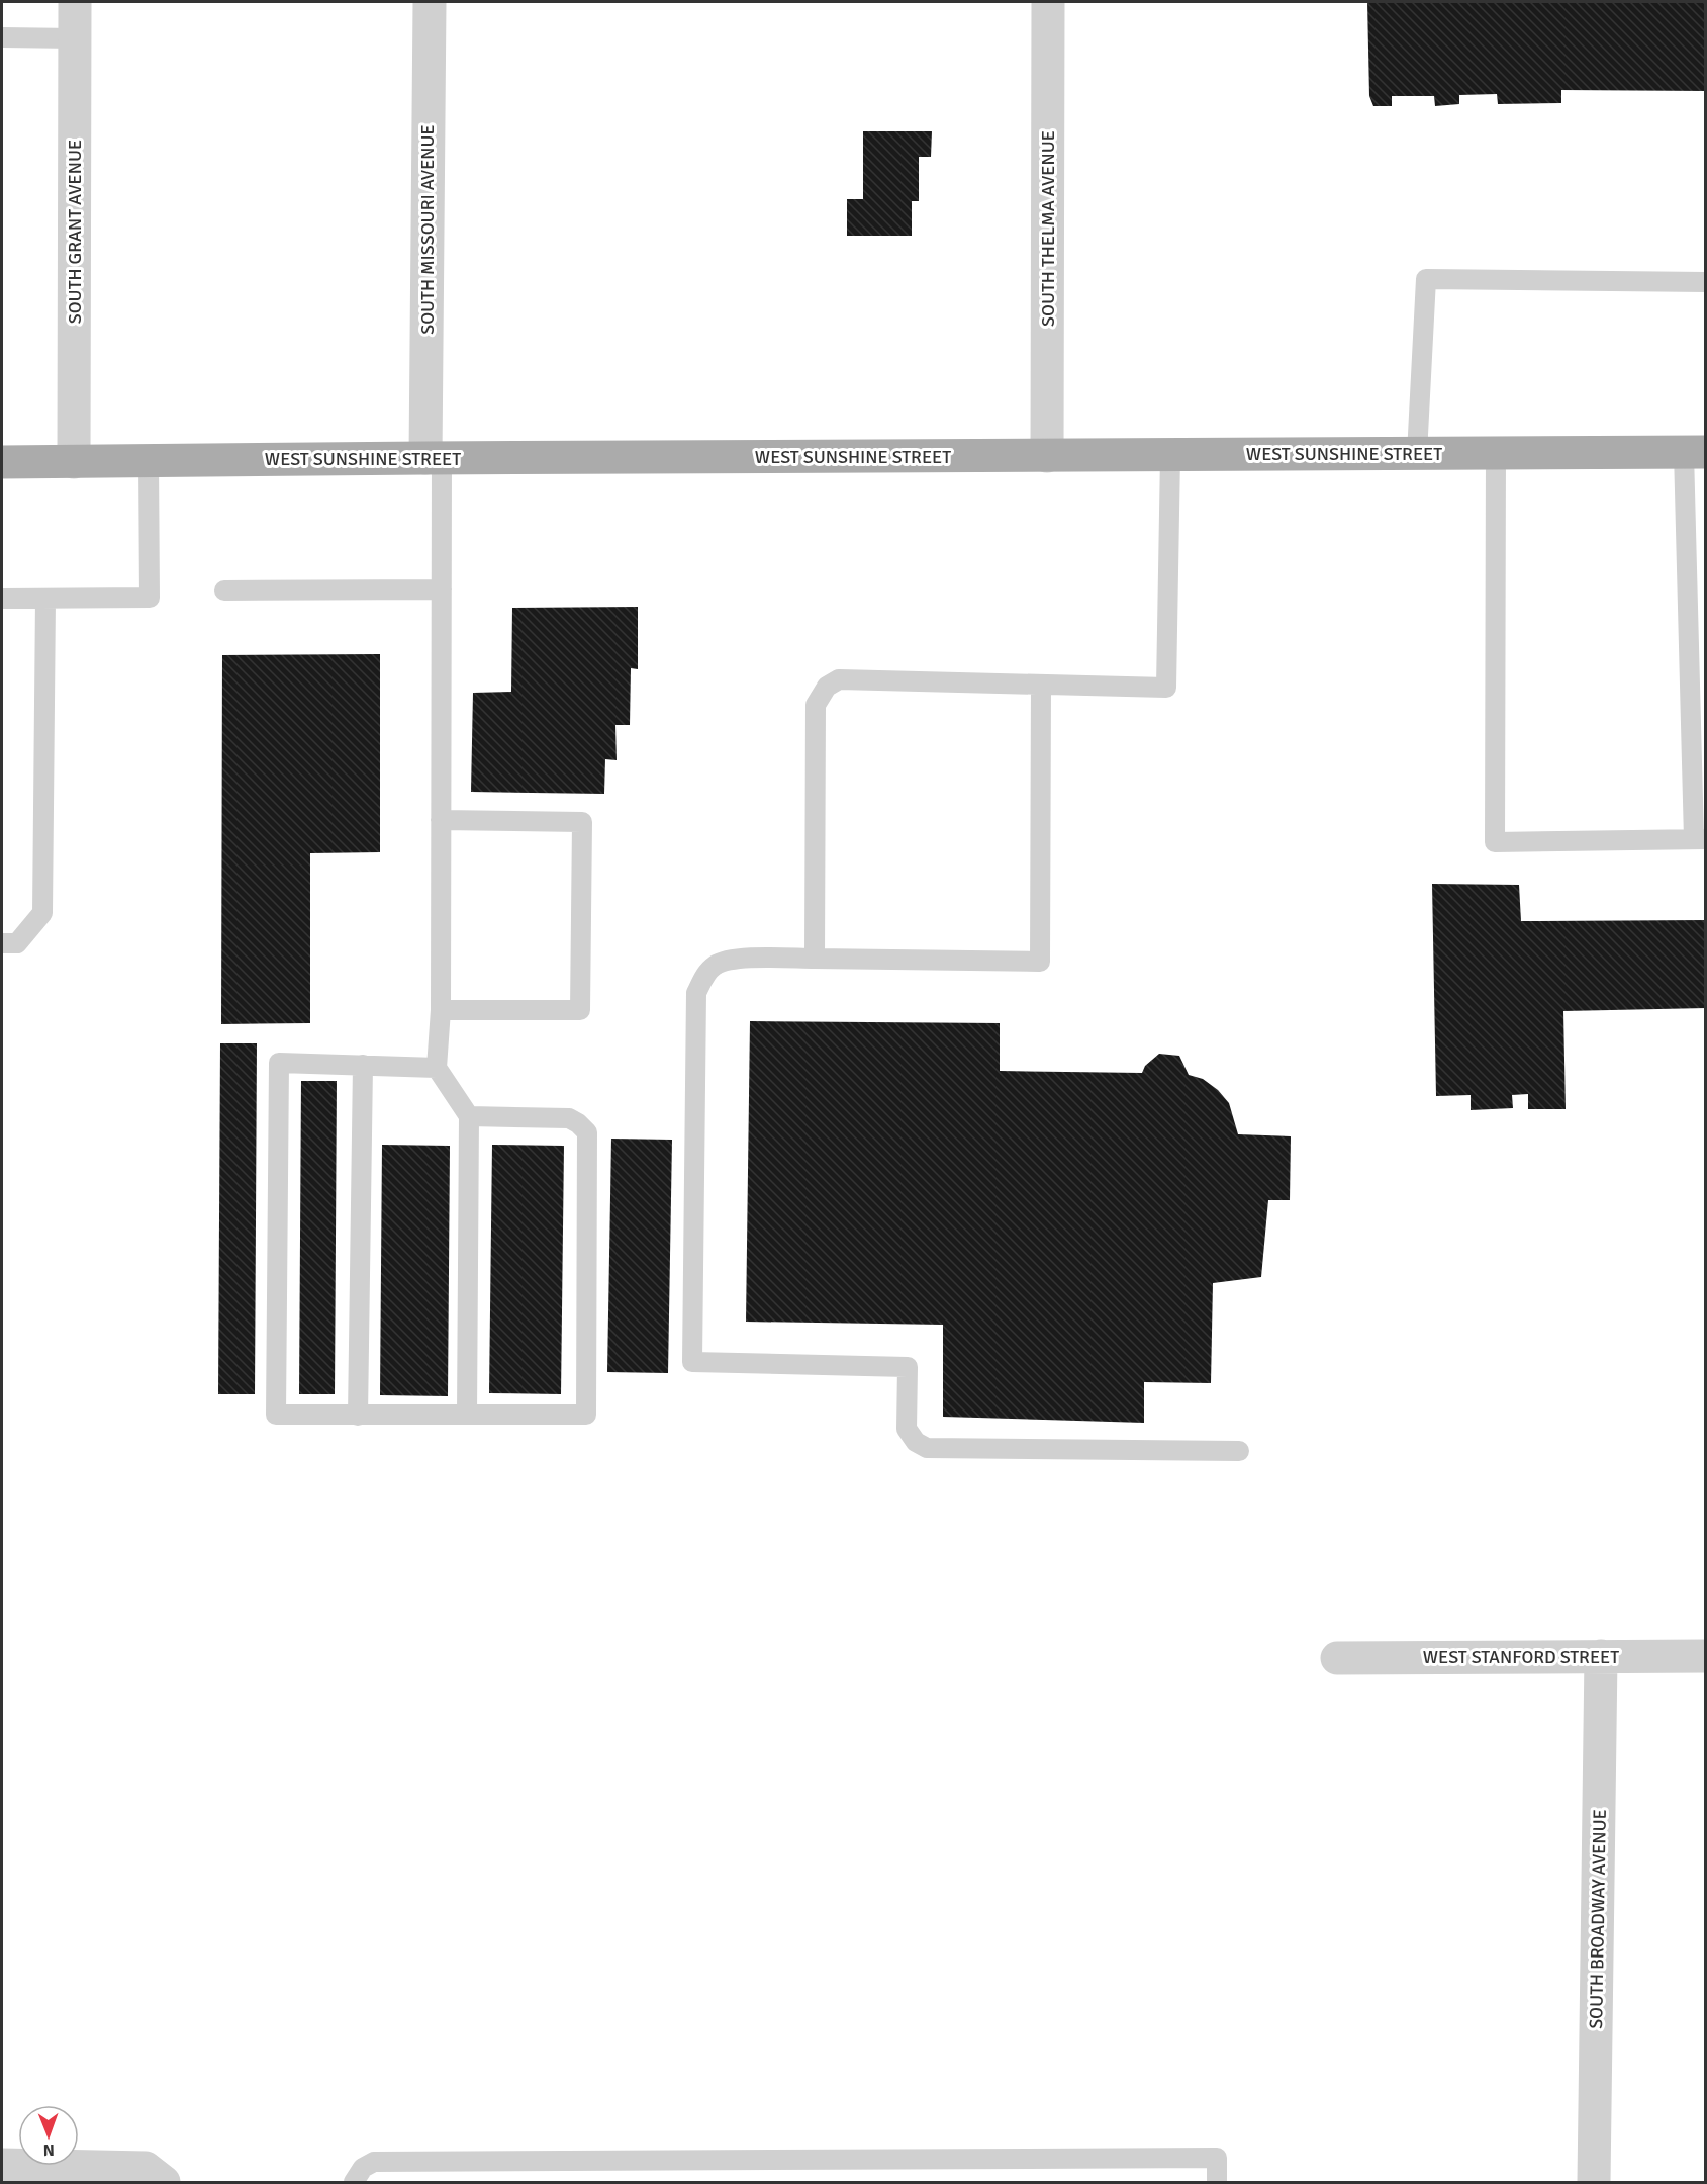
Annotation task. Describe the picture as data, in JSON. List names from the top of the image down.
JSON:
{
  "streets": {
    "main road": ["WEST SUNSHINE STREET"],
    "street": [
      "SOUTH THELMA AVENUE",
      "SOUTH MISSOURI AVENUE",
      "SOUTH GRANT AVENUE",
      "WEST STANFORD STREET",
      "SOUTH BROADWAY AVENUE"
    ]
  },
  "crossings": [
    ["SOUTH THELMA AVENUE", "WEST SUNSHINE STREET"],
    ["SOUTH MISSOURI AVENUE", "WEST SUNSHINE STREET"],
    ["SOUTH GRANT AVENUE", "WEST SUNSHINE STREET"],
    ["WEST STANFORD STREET", "SOUTH BROADWAY AVENUE"]
  ],
  "north": "bottom"
}
